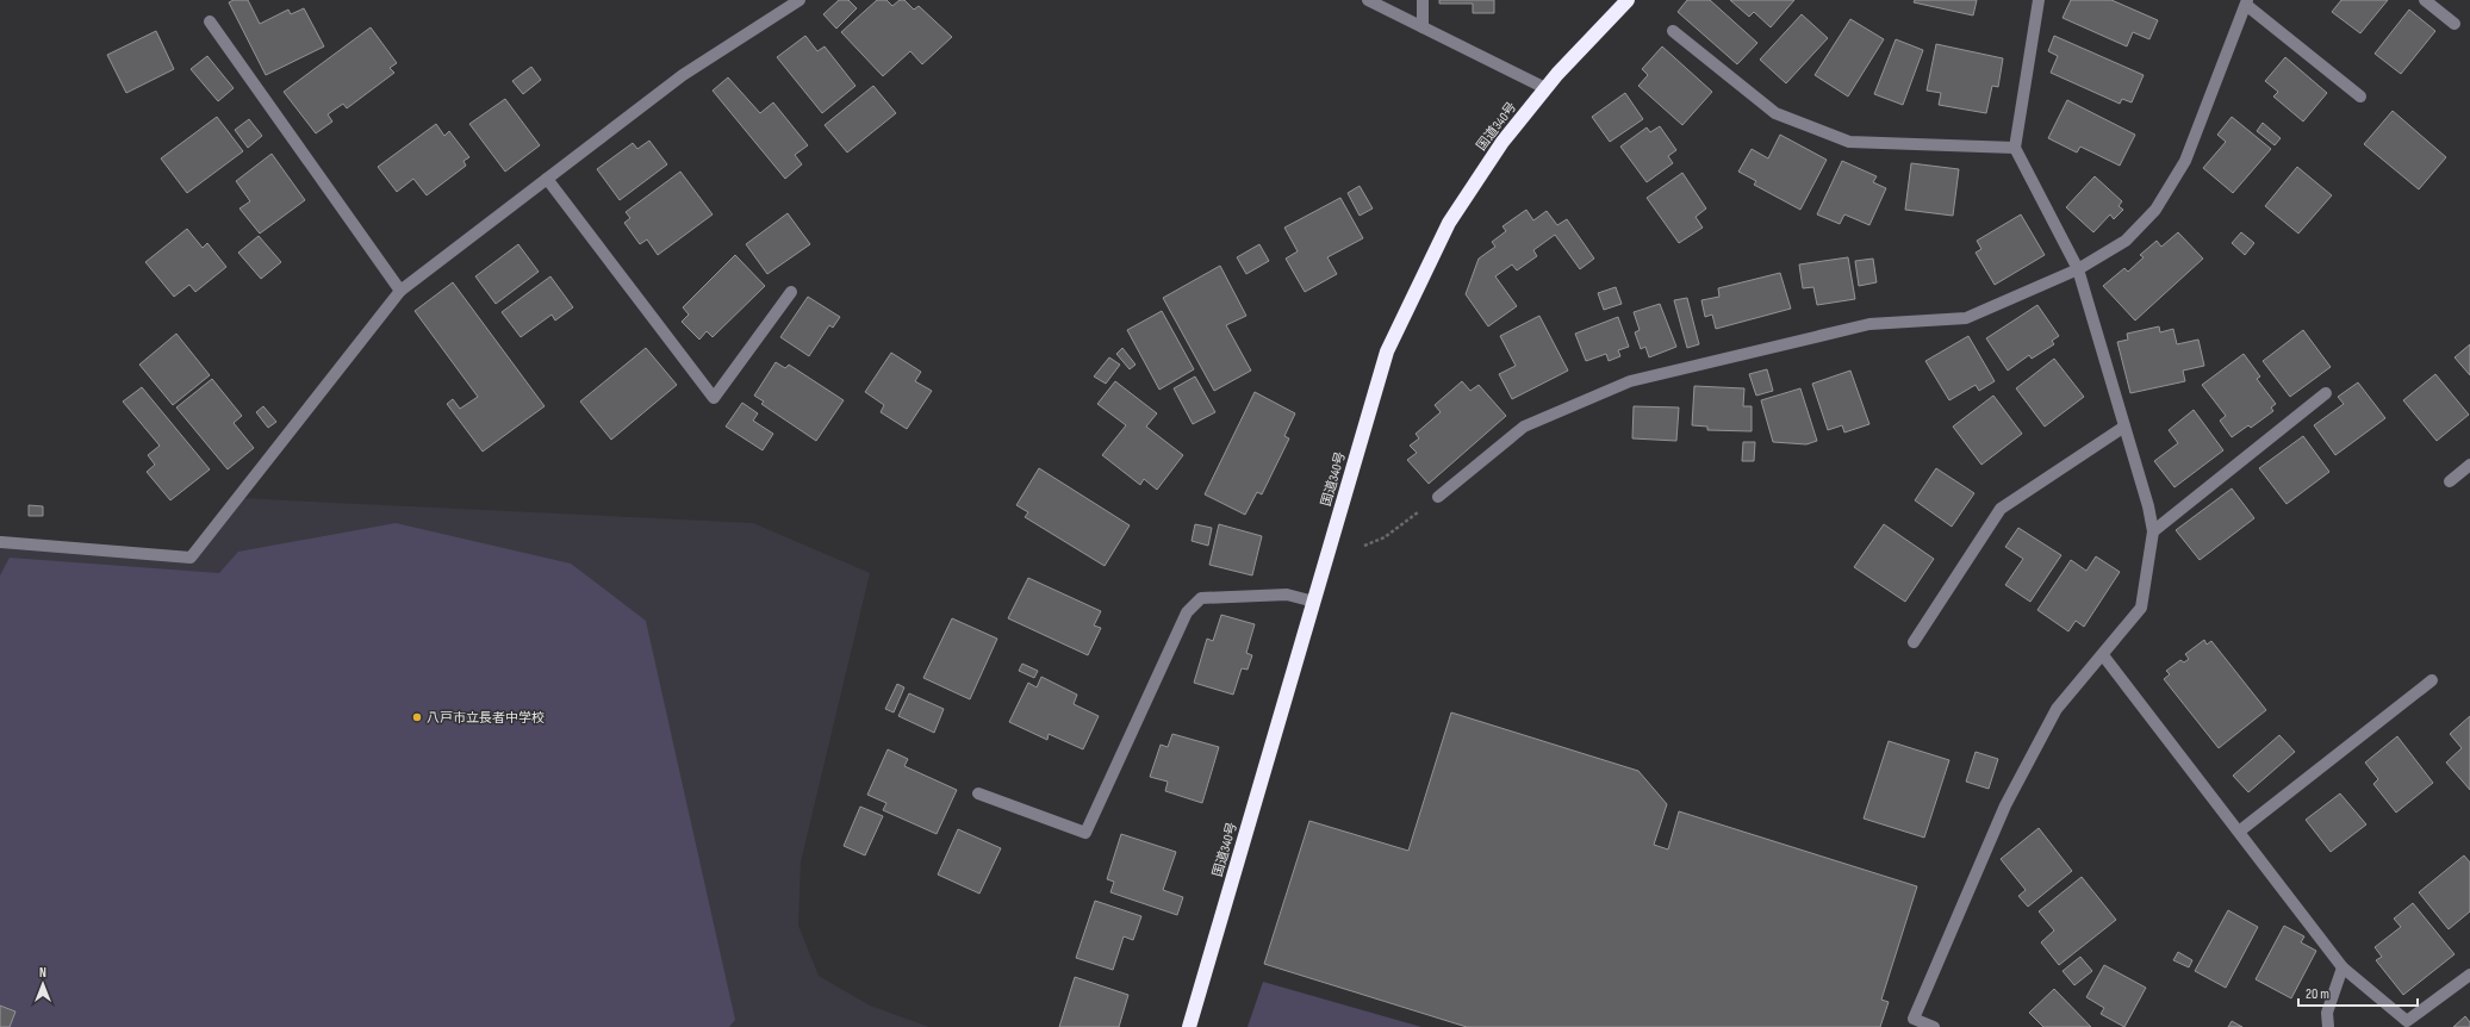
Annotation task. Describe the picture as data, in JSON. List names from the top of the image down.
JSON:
{
  "streets": {
    "highway": ["国道340号"]
  },
  "places": ["八戸市立長者中学校"],
  "scale_bar": "20 m",
  "north": "top"
}
